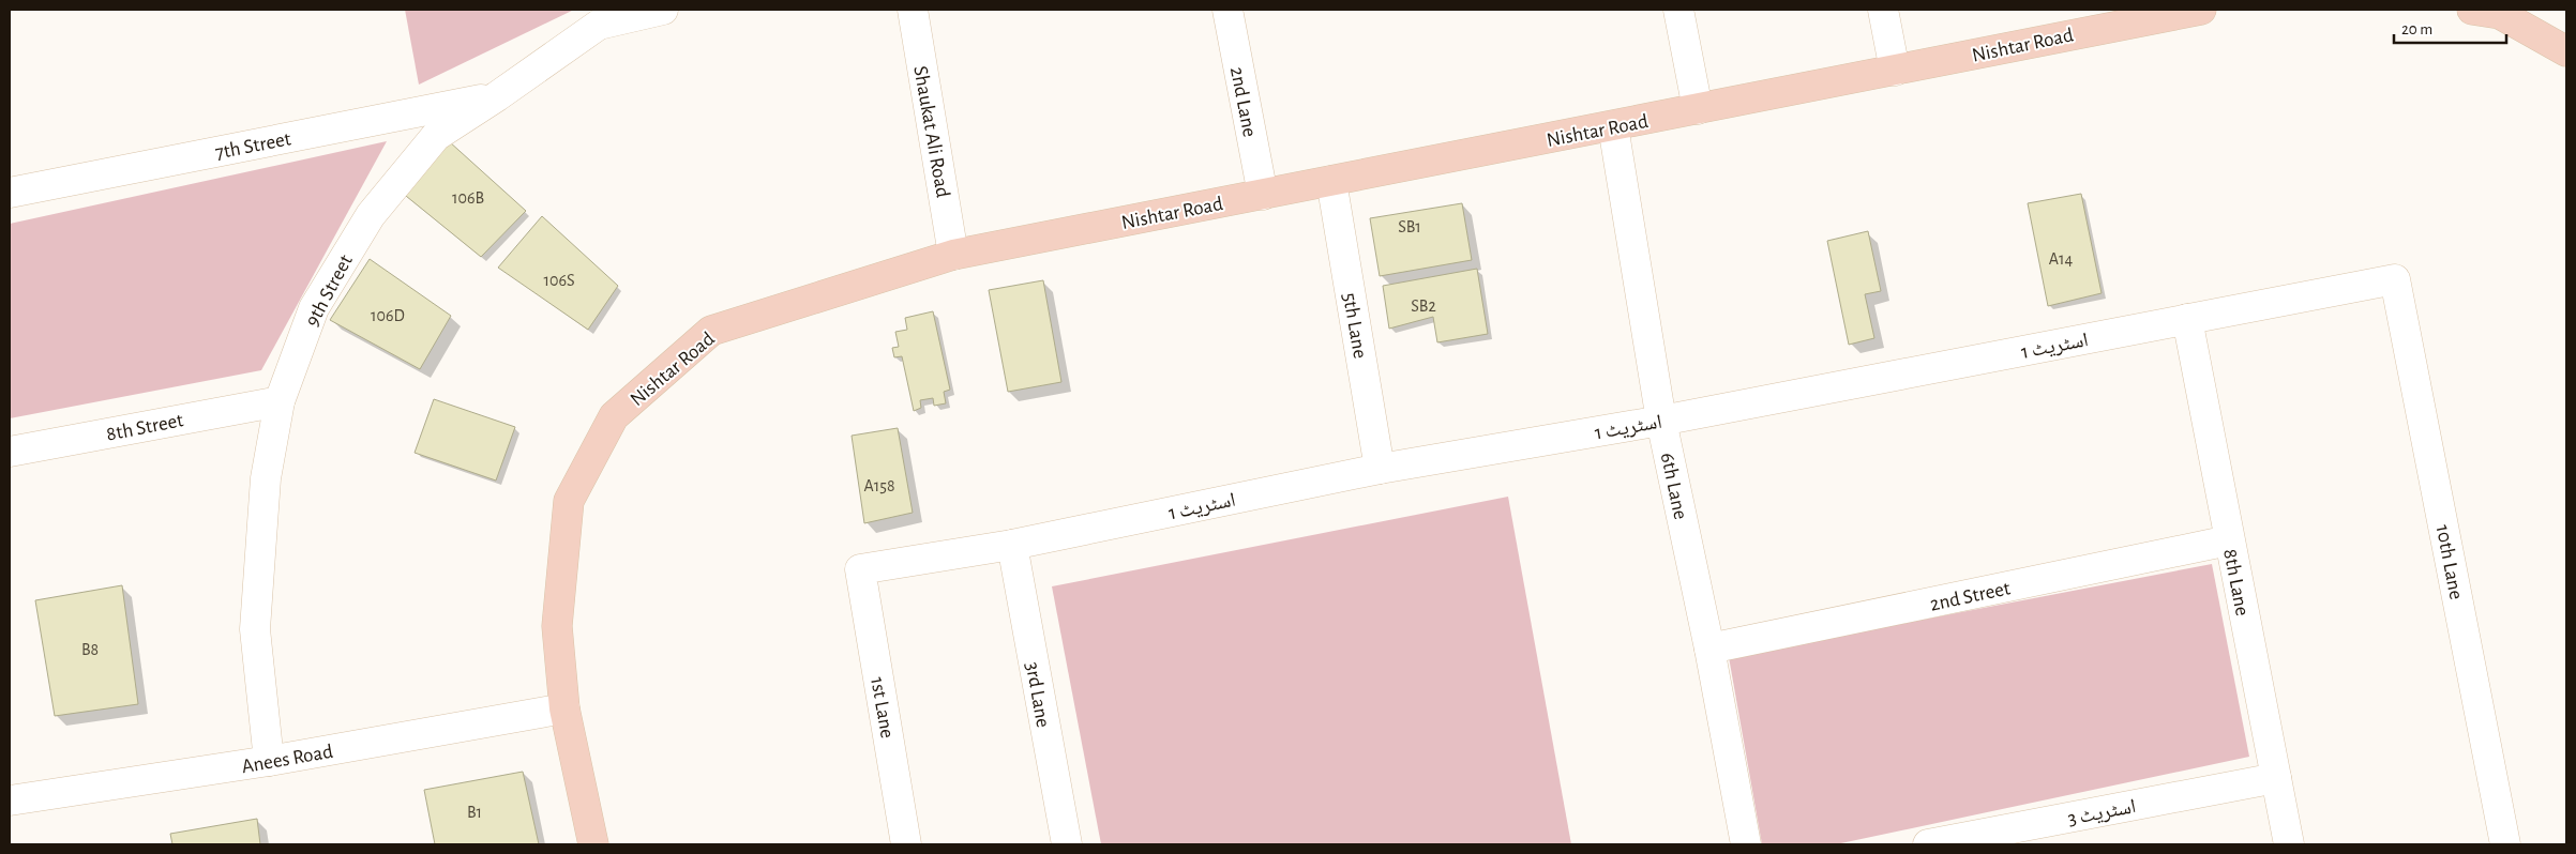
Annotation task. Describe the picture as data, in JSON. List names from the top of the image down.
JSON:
{
  "streets": {
    "street": [
      "Nishtar Road",
      "2nd Lane",
      "Shaukat Ali Road",
      "7th Street",
      "9th Street",
      "5th Lane",
      "اسٹریٹ 1",
      "8th Street",
      "6th Lane",
      "10th Lane",
      "8th Lane",
      "2nd Street",
      "3rd Lane",
      "1st Lane",
      "Anees Road",
      "اسٹریٹ 3"
    ]
  },
  "crossings": [
    ["Nishtar Road", "2nd Lane"],
    ["Nishtar Road", "Shaukat Ali Road"],
    ["Nishtar Road", "5th Lane"],
    ["Nishtar Road", "6th Lane"],
    ["Nishtar Road", "Anees Road"],
    ["7th Street", "9th Street"],
    ["9th Street", "8th Street"],
    ["9th Street", "Anees Road"],
    ["5th Lane", "اسٹریٹ 1"],
    ["اسٹریٹ 1", "6th Lane"],
    ["اسٹریٹ 1", "10th Lane"],
    ["اسٹریٹ 1", "8th Lane"],
    ["اسٹریٹ 1", "3rd Lane"],
    ["اسٹریٹ 1", "1st Lane"],
    ["6th Lane", "2nd Street"],
    ["8th Lane", "2nd Street"],
    ["8th Lane", "اسٹریٹ 3"]
  ],
  "house_numbers": [
    "106B",
    "SB1",
    "A14",
    "106S",
    "SB2",
    "106D",
    "A158",
    "B8",
    "B1"
  ],
  "scale_bar": "20 m"
}
